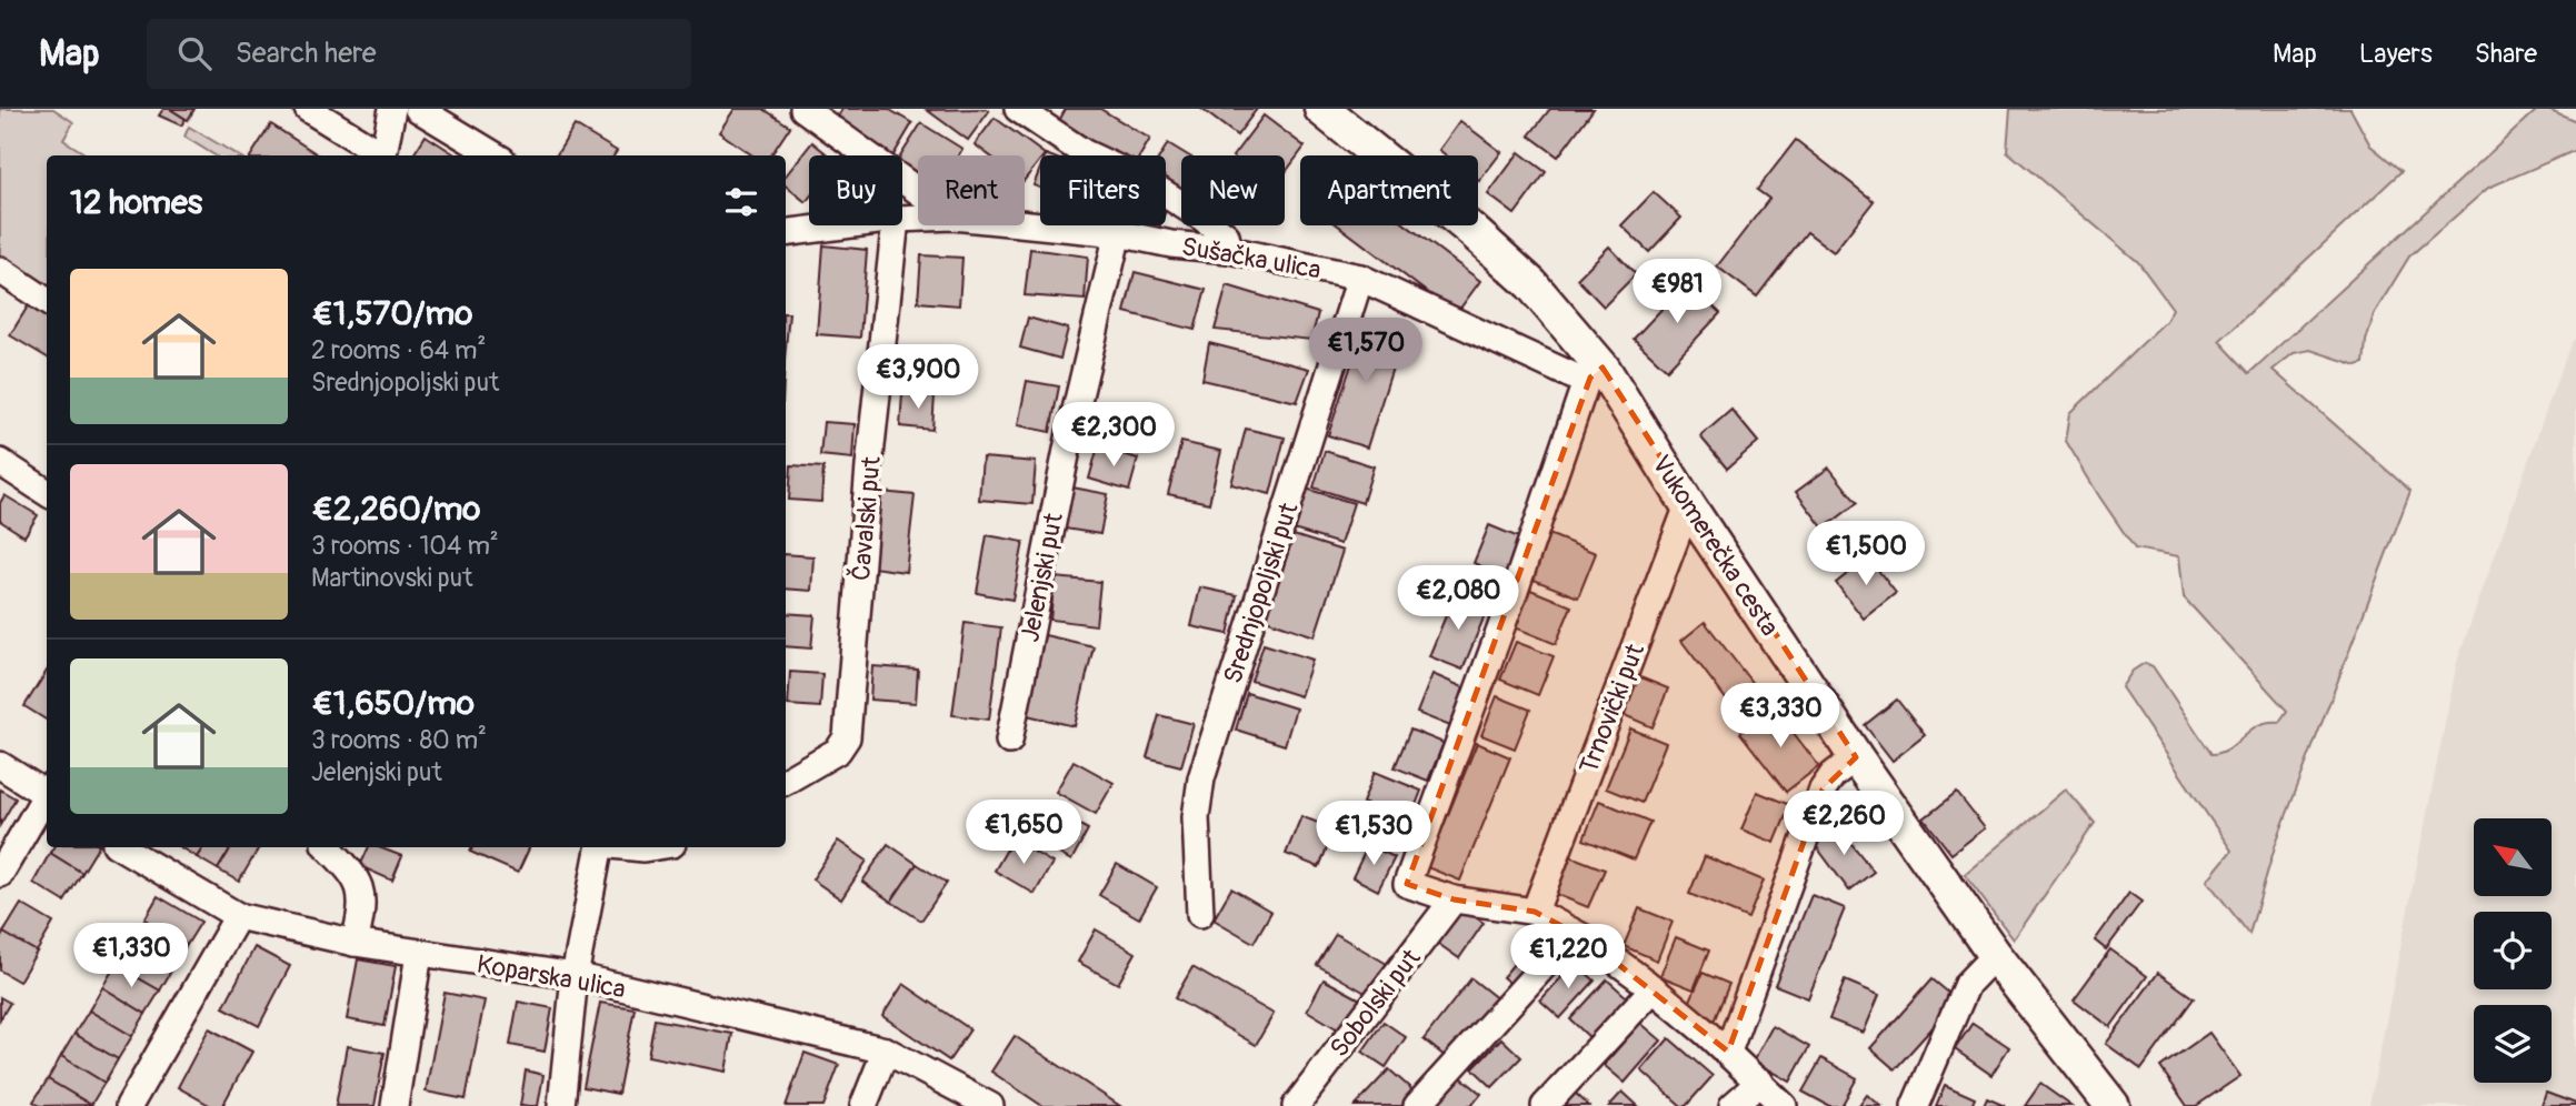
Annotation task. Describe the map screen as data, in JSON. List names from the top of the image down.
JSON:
{
  "streets": {
    "street": [
      "Sušačka ulica",
      "Čavalski put",
      "Vukomerečka cesta",
      "Jelenjski put",
      "Srednjopoljski put",
      "Trnovički put",
      "Koparska ulica",
      "Sobolski put"
    ]
  },
  "crossings": [
    ["Sušačka ulica", "Vukomerečka cesta"],
    ["Sušačka ulica", "Jelenjski put"],
    ["Sušačka ulica", "Srednjopoljski put"],
    ["Vukomerečka cesta", "Trnovički put"]
  ],
  "north": "top left",
  "page": {
    "header": "Map",
    "search": "Search here",
    "nav": ["Map", "Layers", "Share"],
    "chip": [
      "Buy",
      "Rent",
      "Filters",
      "New",
      "Apartment"
    ],
    "heading": "12 homes",
    "list": [
      {
        "name": "€1,570/mo",
        "note": "2 rooms · 64 m² · Srednjopoljski put"
      },
      {
        "name": "€2,260/mo",
        "note": "3 rooms · 104 m² · Martinovski put"
      },
      {
        "name": "€1,650/mo",
        "note": "3 rooms · 80 m² · Jelenjski put"
      }
    ],
    "price": [
      "€981",
      "€1,570",
      "€3,900",
      "€2,300",
      "€1,500",
      "€2,080",
      "€3,330",
      "€2,260",
      "€1,650",
      "€1,530",
      "€1,330",
      "€1,220"
    ]
  }
}
